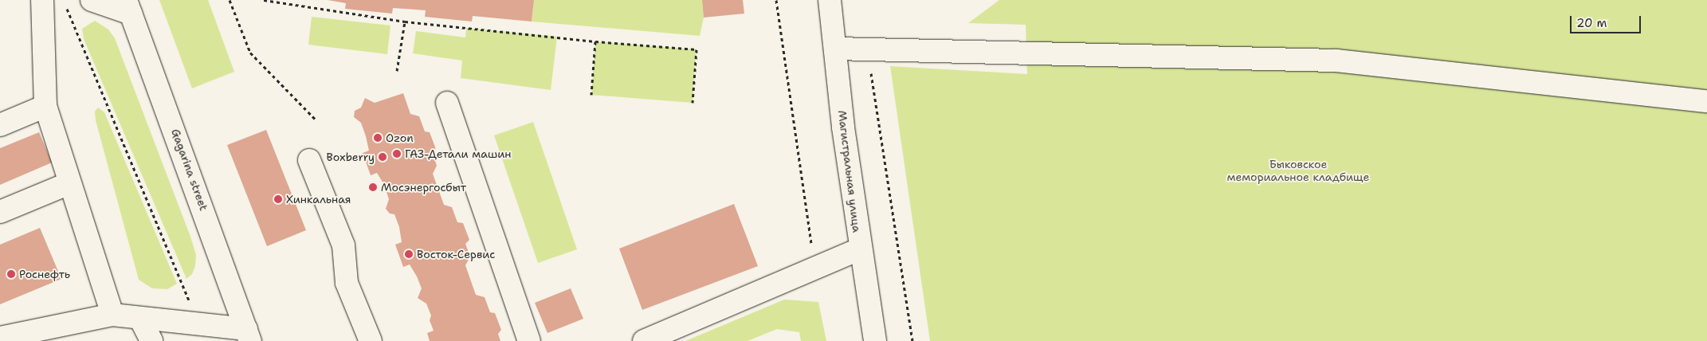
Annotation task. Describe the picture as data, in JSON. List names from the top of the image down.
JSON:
{
  "streets": {
    "street": ["Gagarina street", "Магистральная улица"]
  },
  "parks": ["Быковское мемориальное кладбище"],
  "places": [
    "Ozon",
    "ГАЗ-Детали машин",
    "Boxberry",
    "Мосэнергосбыт",
    "Хинкальная",
    "Восток-Сервис",
    "Роснефть"
  ],
  "scale_bar": "20 m"
}
